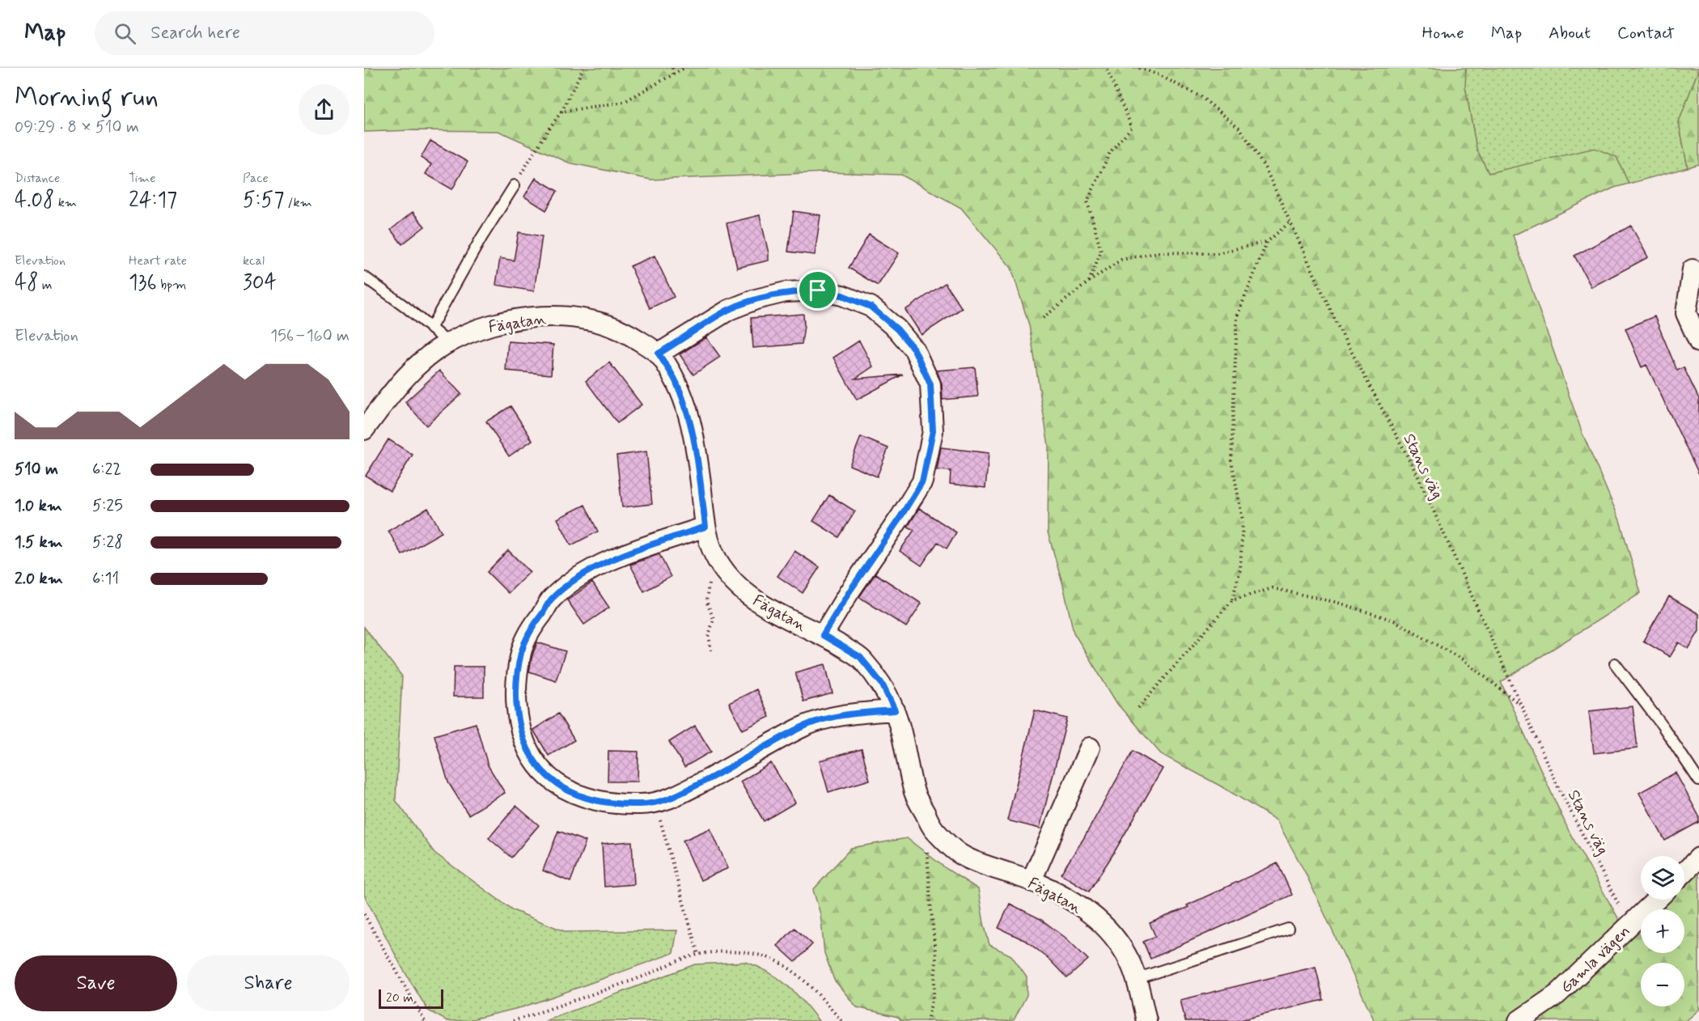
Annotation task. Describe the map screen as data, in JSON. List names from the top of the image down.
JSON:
{
  "streets": {
    "street": ["Fägatan", "Gamla vägen"],
    "path": ["Stans väg"]
  },
  "crossings": [
    ["Stans väg", "Gamla vägen"]
  ],
  "scale_bar": "20 m",
  "page": {
    "header": "Map",
    "search": "Search here",
    "nav": [
      "Home",
      "Map",
      "About",
      "Contact"
    ],
    "heading": ["Morning run", "09:29 · 8 × 510 m"],
    "stats": [
      ["Distance", "4.08 km"],
      ["Time", "24:17"],
      ["Pace", "5:57 /km"],
      ["Elevation", "48 m"],
      ["Heart rate", "136 bpm"],
      ["kcal", "304"]
    ],
    "chart": ["Elevation", "156–160 m"],
    "list": [
      {
        "name": "510 m",
        "note": "6:22"
      },
      {
        "name": "1.0 km",
        "note": "5:25"
      },
      {
        "name": "1.5 km",
        "note": "5:28"
      },
      {
        "name": "2.0 km",
        "note": "6:11"
      }
    ],
    "map_buttons": ["+", "−"],
    "buttons": ["Save", "Share"],
    "scale": "20 m"
  }
}
